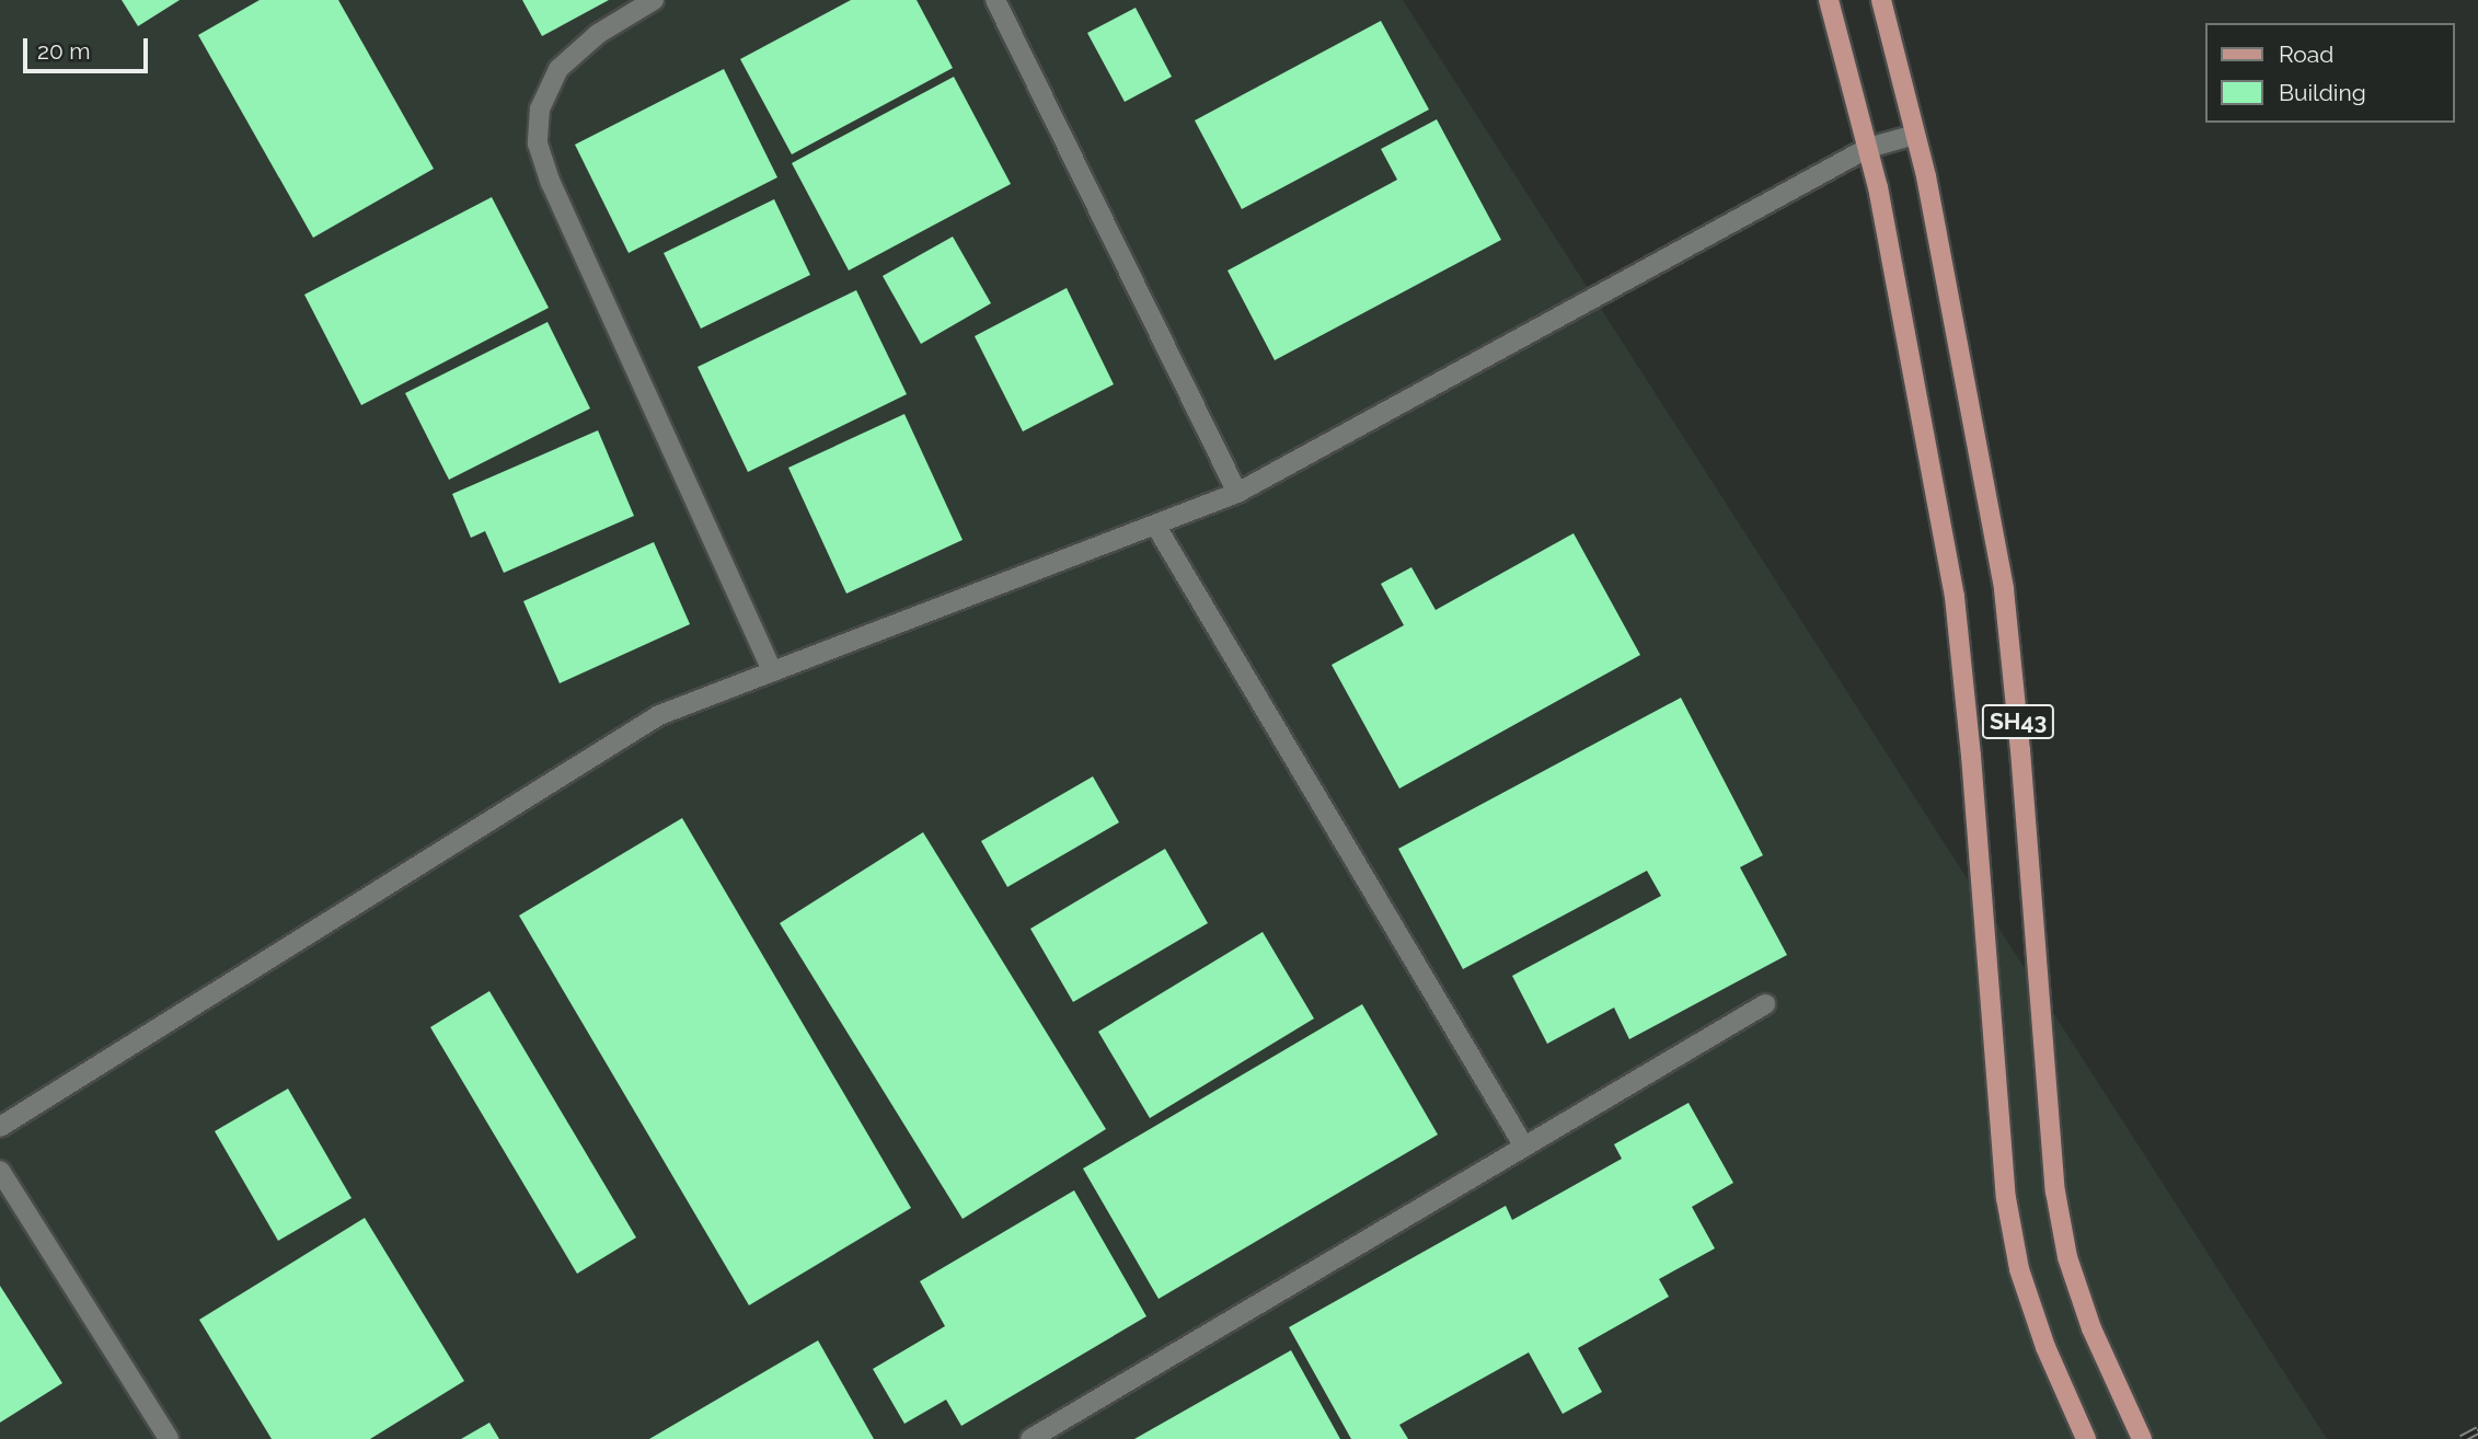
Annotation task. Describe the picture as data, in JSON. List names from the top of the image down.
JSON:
{
  "streets": {
    "main road": ["SH43"]
  },
  "legend": ["Road", "Building"],
  "scale_bar": "20 m"
}
